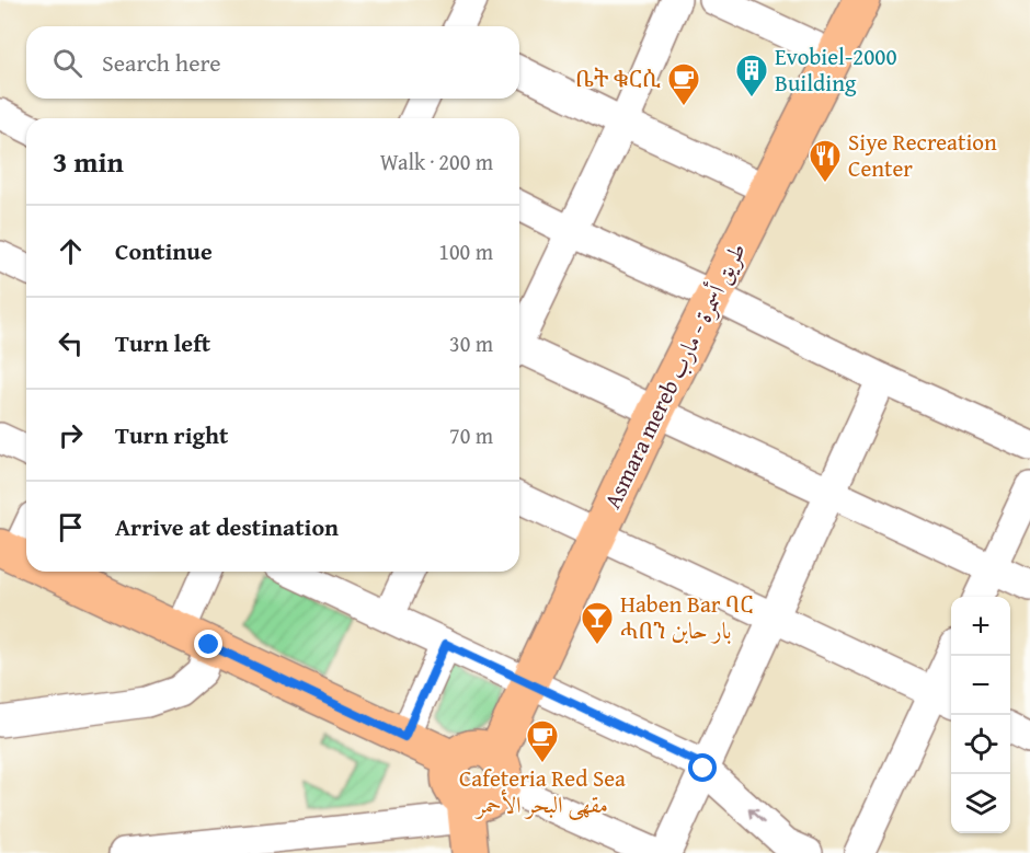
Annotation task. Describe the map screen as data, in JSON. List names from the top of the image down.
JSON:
{
  "streets": {
    "main road": ["Asmara mereb طريق أسمرة - مارب"]
  },
  "places": {
    "building": ["Evobiel-2000 Building"],
    "cafe": ["ቤት ቁርሲ", "Cafeteria Red Sea مقهى البحر الأحمر"],
    "restaurant": ["Siye Recreation Center"],
    "bar": ["Haben Bar ባር ሓበን بار حابن"]
  },
  "page": {
    "search": "Search here",
    "heading": ["3 min", "Walk · 200 m"],
    "list": [
      ["Continue", "100 m"],
      ["Turn left", "30 m"],
      ["Turn right", "70 m"],
      "Arrive at destination"
    ],
    "map_buttons": ["+", "−"]
  }
}
